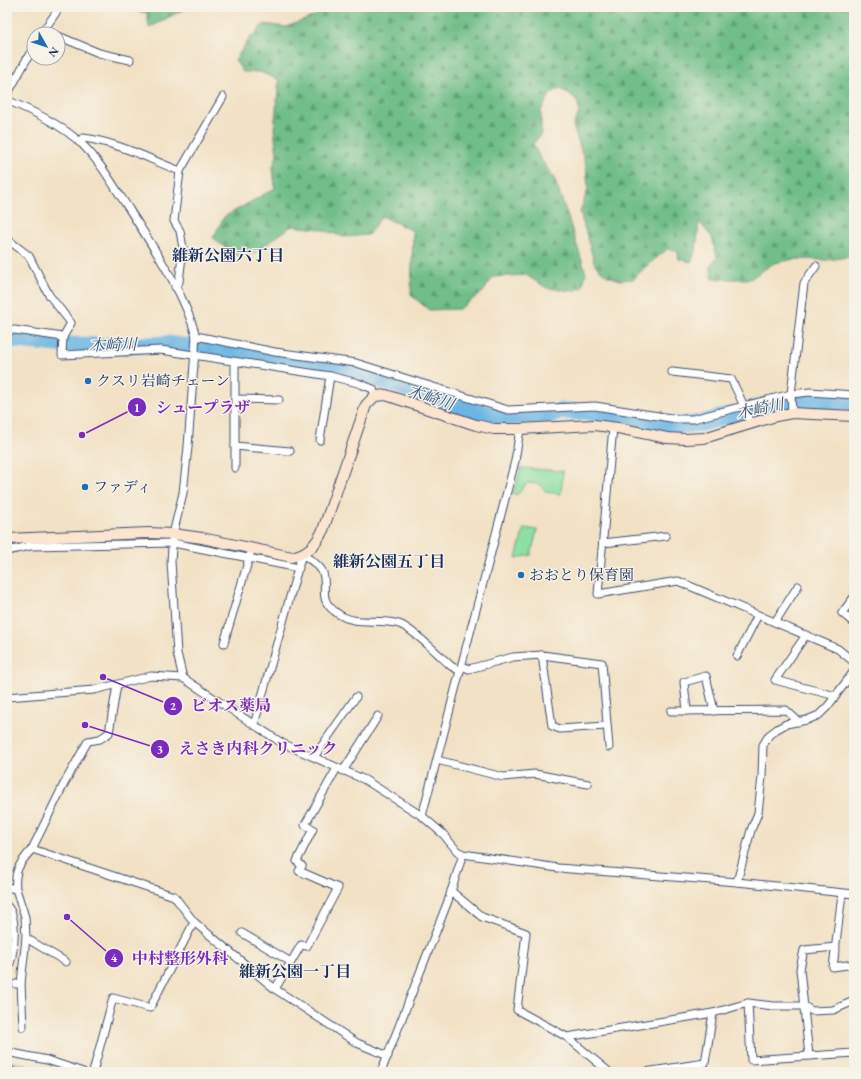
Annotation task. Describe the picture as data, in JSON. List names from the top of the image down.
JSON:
{
  "districts": ["維新公園六丁目", "維新公園五丁目", "維新公園一丁目"],
  "water": ["木崎川"],
  "places": [
    "クスリ岩崎チェーン",
    "シュープラザ",
    "ファディ",
    "おおとり保育園",
    "ビオス薬局",
    "えさき内科クリニック",
    "中村整形外科"
  ],
  "north": "bottom right"
}
